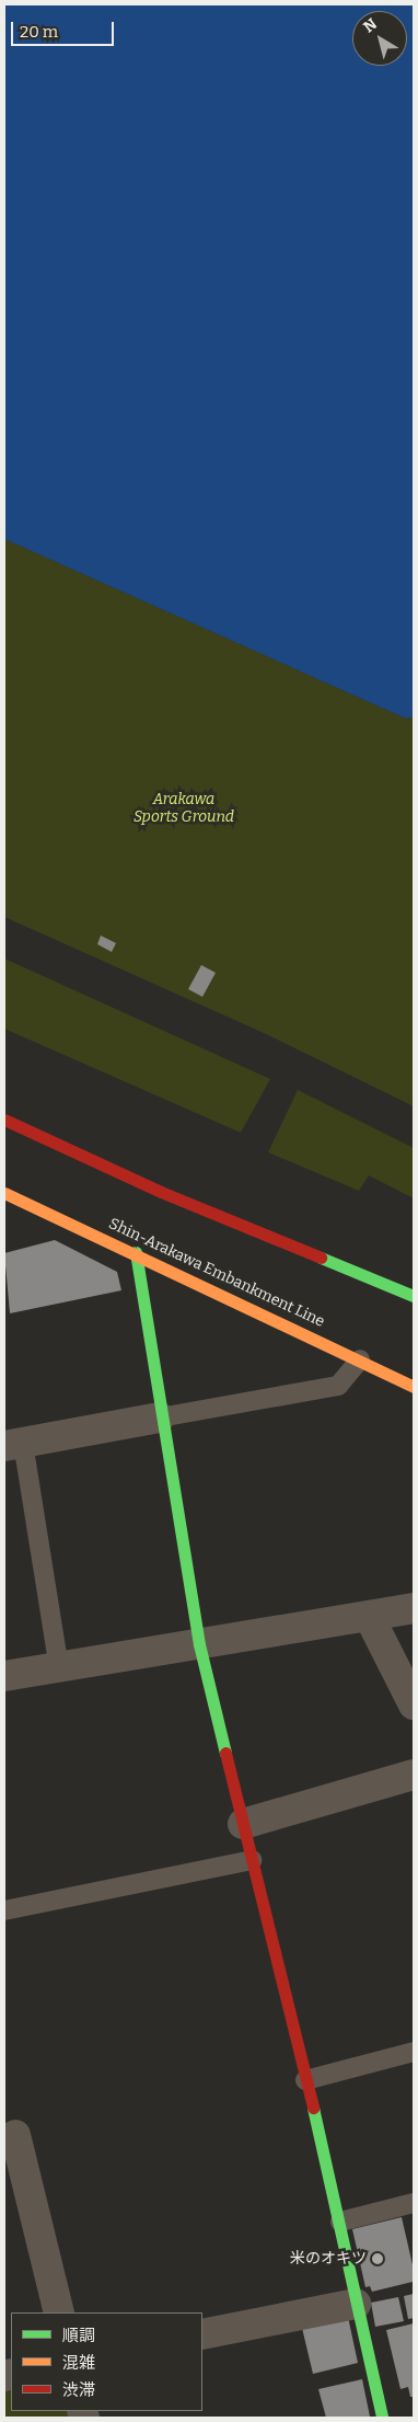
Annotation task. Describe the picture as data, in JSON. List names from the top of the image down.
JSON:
{
  "streets": {
    "street": ["Shin-Arakawa Embankment Line"]
  },
  "parks": ["Arakawa Sports Ground"],
  "places": ["米のオキツ"],
  "legend": ["順調", "混雑", "渋滞"],
  "scale_bar": "20 m",
  "north": "top left"
}
